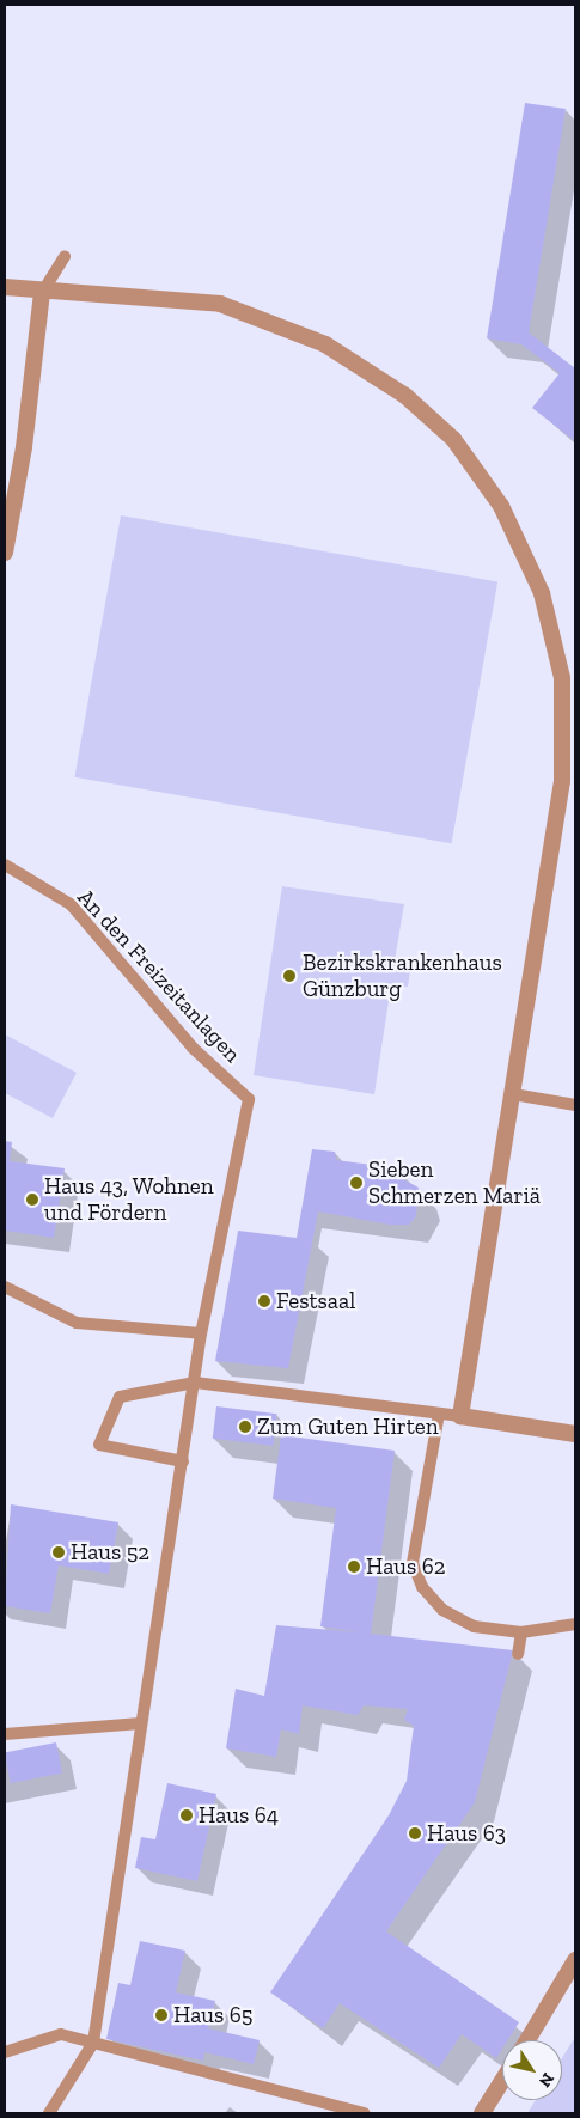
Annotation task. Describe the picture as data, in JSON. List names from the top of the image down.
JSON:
{
  "streets": {
    "lane": ["An den Freizeitanlagen"]
  },
  "places": [
    "Bezirkskrankenhaus Günzburg",
    "Sieben Schmerzen Mariä",
    "Haus 43, Wohnen und Fördern",
    "Festsaal",
    "Zum Guten Hirten",
    "Haus 52",
    "Haus 62",
    "Haus 64",
    "Haus 63",
    "Haus 65"
  ],
  "north": "bottom right"
}
